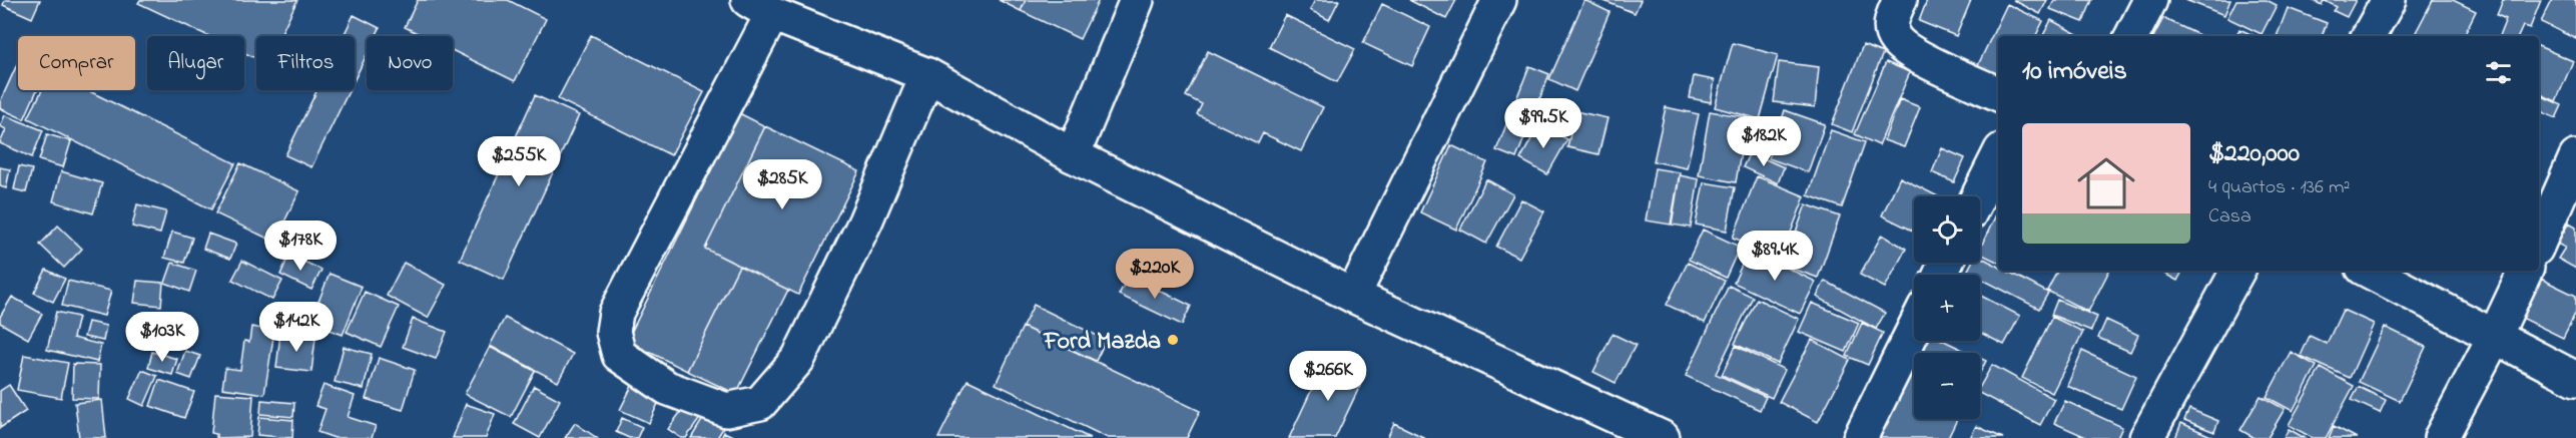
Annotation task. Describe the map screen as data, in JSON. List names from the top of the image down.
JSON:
{
  "places": ["Ford Mazda"],
  "page": {
    "chip": [
      "Comprar",
      "Alugar",
      "Filtros",
      "Novo"
    ],
    "heading": "10 imóveis",
    "price": [
      "$99.5K",
      "$182K",
      "$255K",
      "$285K",
      "$178K",
      "$89.4K",
      "$220K",
      "$142K",
      "$103K",
      "$266K"
    ],
    "list": [
      {
        "name": "$220,000",
        "note": "4 quartos · 136 m² · Casa"
      }
    ],
    "map_buttons": ["+", "−"]
  }
}
